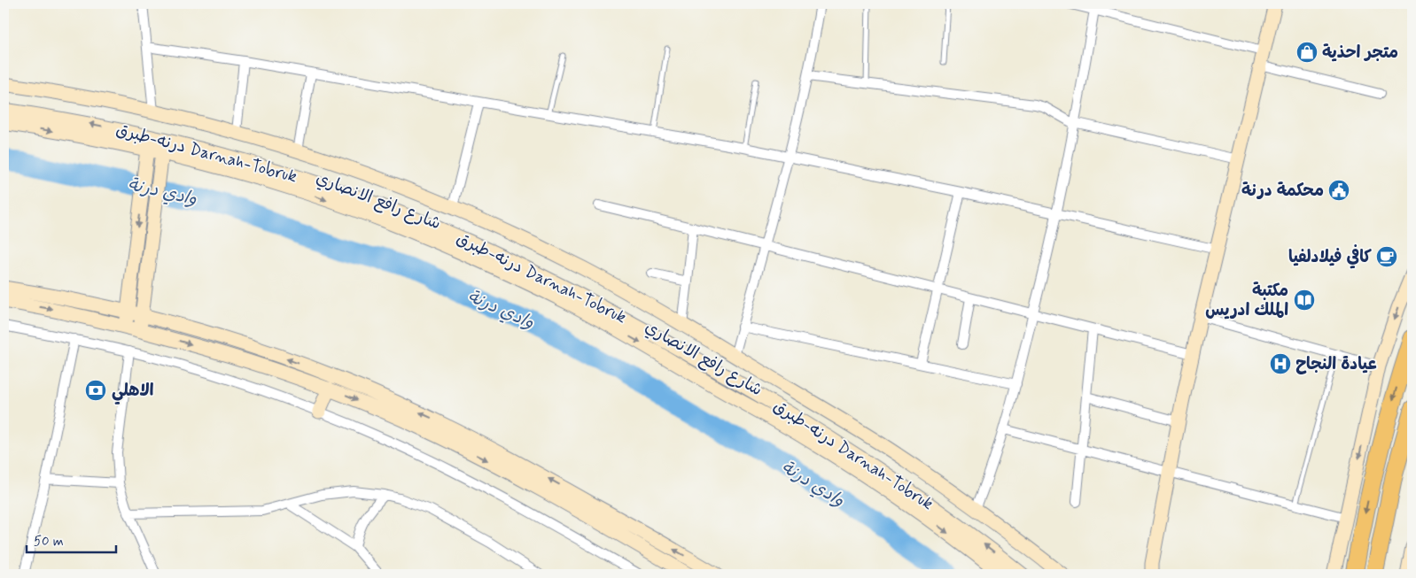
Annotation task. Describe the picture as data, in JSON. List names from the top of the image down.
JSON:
{
  "streets": {
    "street": ["درنه-طبرق Darnah-Tobruk", "شارع رافع الانصاري"]
  },
  "water": ["وادي درنة"],
  "places": {
    "shop": ["متجر احذية"],
    "public building": ["محكمة درنة"],
    "cafe": ["كافي فيلادلفيا"],
    "library": ["مكتبة الملك ادريس"],
    "hospital": ["عيادة النجاح"],
    "bank": ["الاهلي"]
  },
  "scale_bar": "50 m"
}
